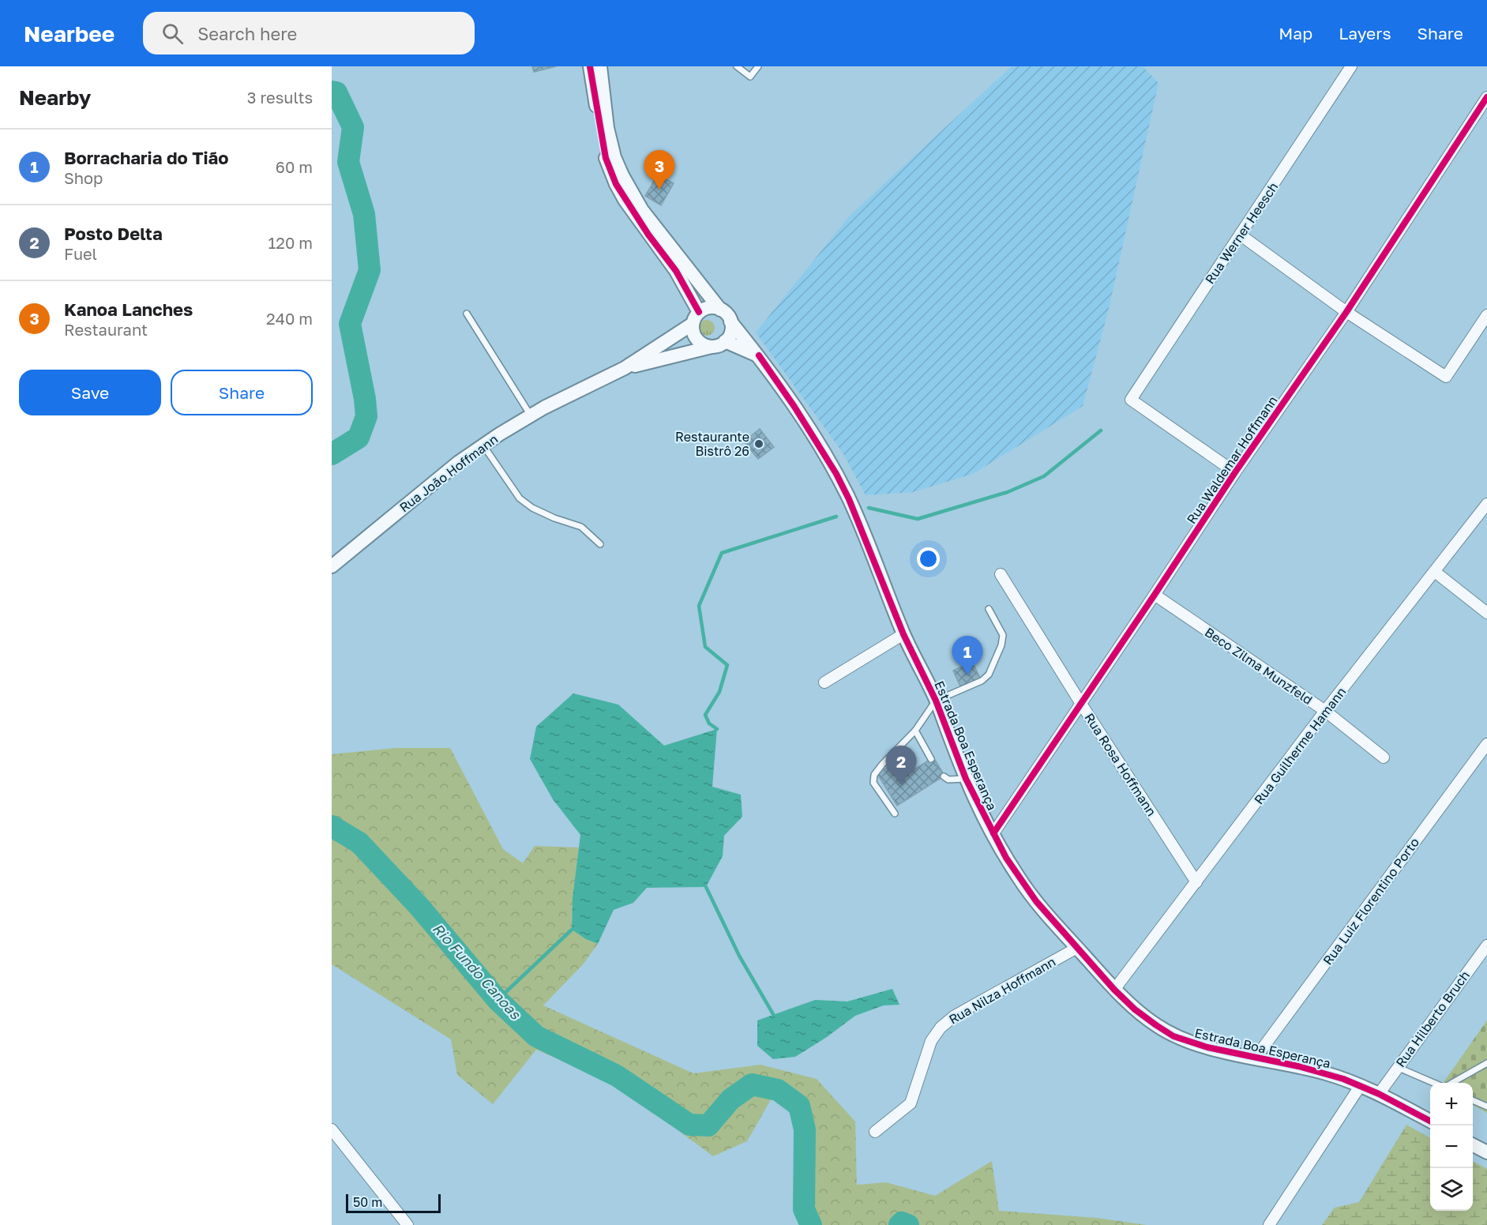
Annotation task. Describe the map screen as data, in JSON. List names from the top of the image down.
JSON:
{
  "streets": {
    "street": [
      "Rua Werner Heesch",
      "Rua Waldemar Hoffmann",
      "Rua João Hoffmann",
      "Beco Zilma Munzfeld",
      "Estrada Boa Esperança",
      "Rua Guilherme Hamann",
      "Rua Rosa Hoffmann",
      "Rua Luiz Florentino Porto",
      "Rua Nilza Hoffmann",
      "Rua Hilberto Bruch"
    ]
  },
  "crossings": [
    ["Rua Werner Heesch", "Rua Waldemar Hoffmann"],
    ["Rua Waldemar Hoffmann", "Beco Zilma Munzfeld"],
    ["Rua Waldemar Hoffmann", "Estrada Boa Esperança"],
    ["Rua Waldemar Hoffmann", "Rua Rosa Hoffmann"],
    ["Rua João Hoffmann", "Estrada Boa Esperança"],
    ["Beco Zilma Munzfeld", "Rua Guilherme Hamann"],
    ["Estrada Boa Esperança", "Rua Guilherme Hamann"],
    ["Estrada Boa Esperança", "Rua Luiz Florentino Porto"],
    ["Estrada Boa Esperança", "Rua Nilza Hoffmann"],
    ["Estrada Boa Esperança", "Rua Hilberto Bruch"],
    ["Rua Guilherme Hamann", "Rua Rosa Hoffmann"]
  ],
  "water": ["Rio Fundo Canoas"],
  "places": ["Restaurante Bistrô 26"],
  "scale_bar": "50 m",
  "page": {
    "header": "Nearbee",
    "search": "Search here",
    "nav": ["Map", "Layers", "Share"],
    "heading": ["Nearby", "3 results"],
    "list": [
      {
        "mark": "1",
        "name": "Borracharia do Tião",
        "note": "Shop",
        "value": "60 m"
      },
      {
        "mark": "2",
        "name": "Posto Delta",
        "note": "Fuel",
        "value": "120 m"
      },
      {
        "mark": "3",
        "name": "Kanoa Lanches",
        "note": "Restaurant",
        "value": "240 m"
      }
    ],
    "pins": ["3", "1", "2"],
    "buttons": ["Save", "Share"],
    "map_buttons": ["+", "−"],
    "scale": "50 m"
  }
}
